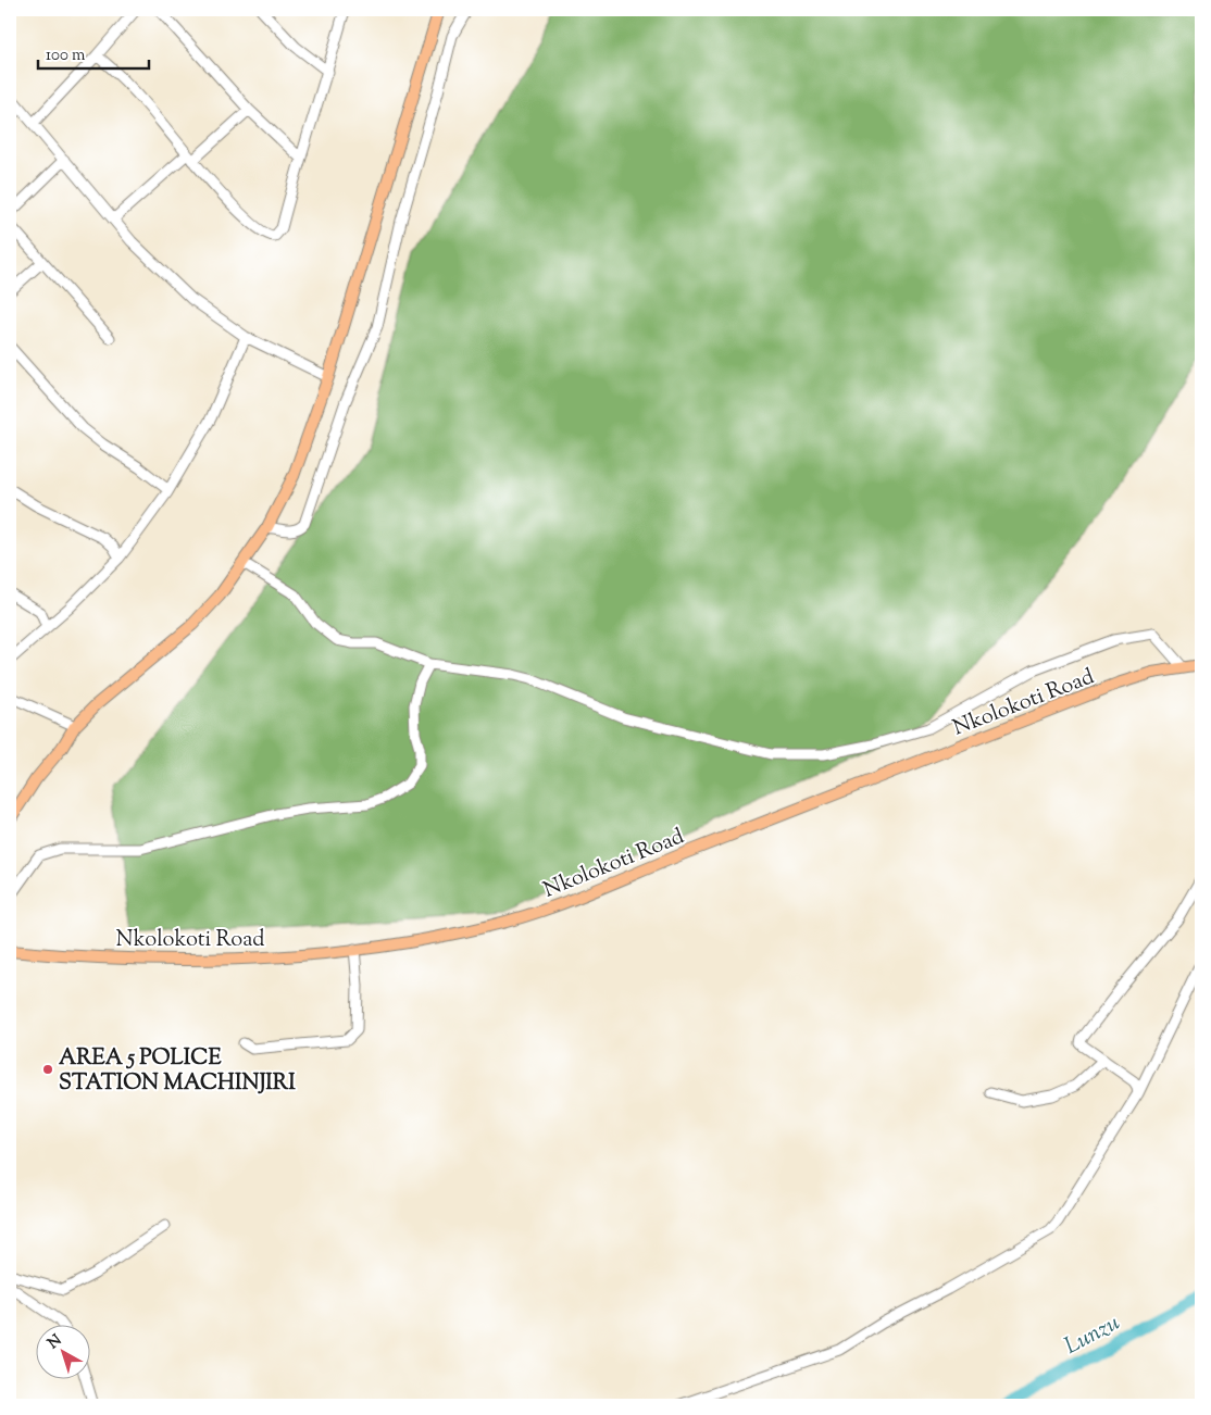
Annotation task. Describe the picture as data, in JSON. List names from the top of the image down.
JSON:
{
  "streets": {
    "main road": ["Nkolokoti Road"]
  },
  "water": ["Lunzu"],
  "places": ["AREA 5 POLICE STATION MACHINJIRI"],
  "scale_bar": "100 m",
  "north": "top left"
}
